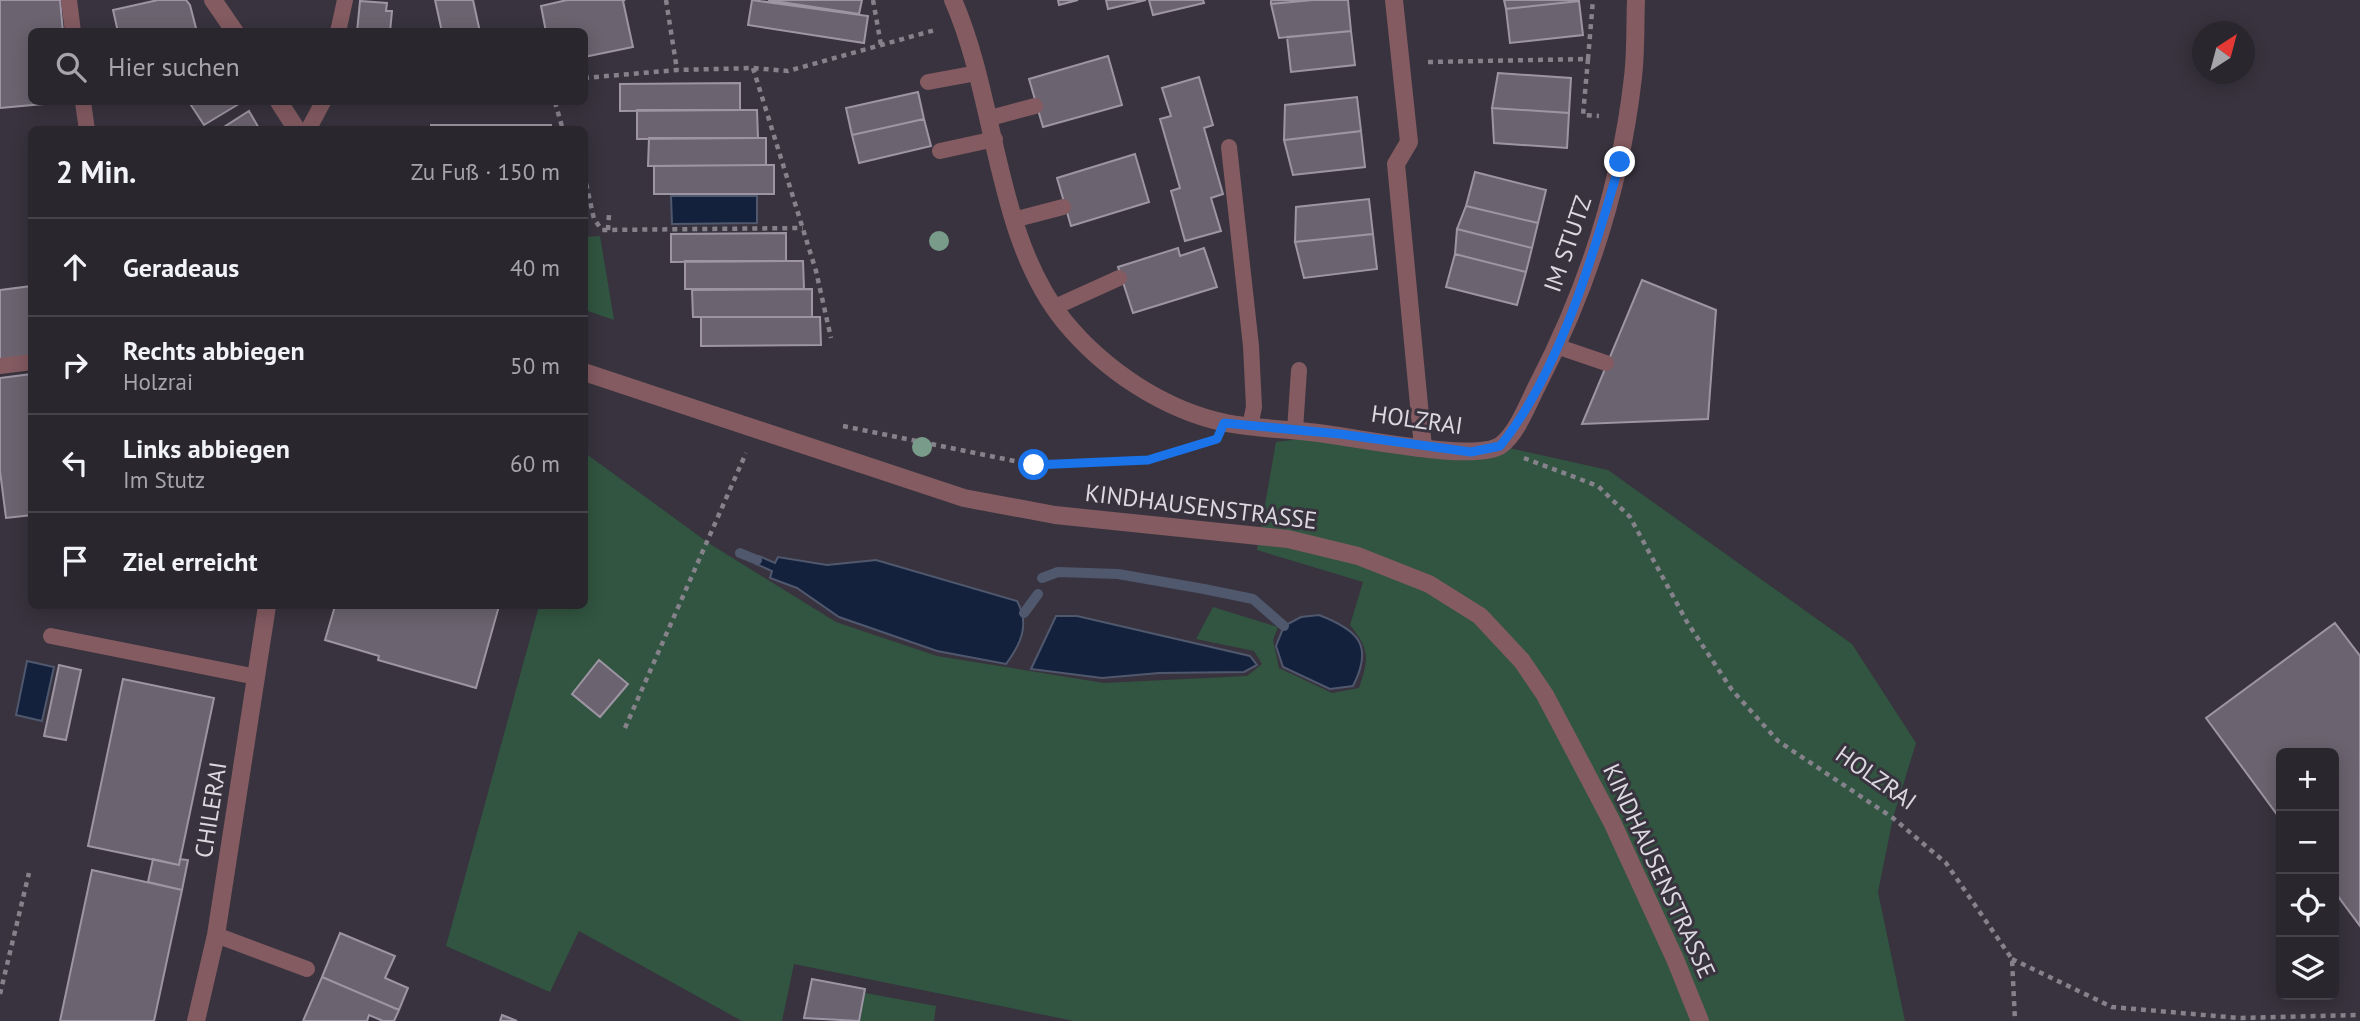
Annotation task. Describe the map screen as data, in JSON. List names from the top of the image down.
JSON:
{
  "streets": {
    "street": [
      "IM STUTZ",
      "HOLZRAI",
      "KINDHAUSENSTRASSE",
      "CHILERAI"
    ]
  },
  "crossings": [
    ["IM STUTZ", "HOLZRAI"]
  ],
  "north": "top right",
  "page": {
    "search": "Hier suchen",
    "heading": ["2 Min.", "Zu Fuß · 150 m"],
    "list": [
      ["Geradeaus", "40 m"],
      ["Rechts abbiegen", "Holzrai", "50 m"],
      ["Links abbiegen", "Im Stutz", "60 m"],
      "Ziel erreicht"
    ],
    "map_buttons": ["+", "−"]
  }
}
